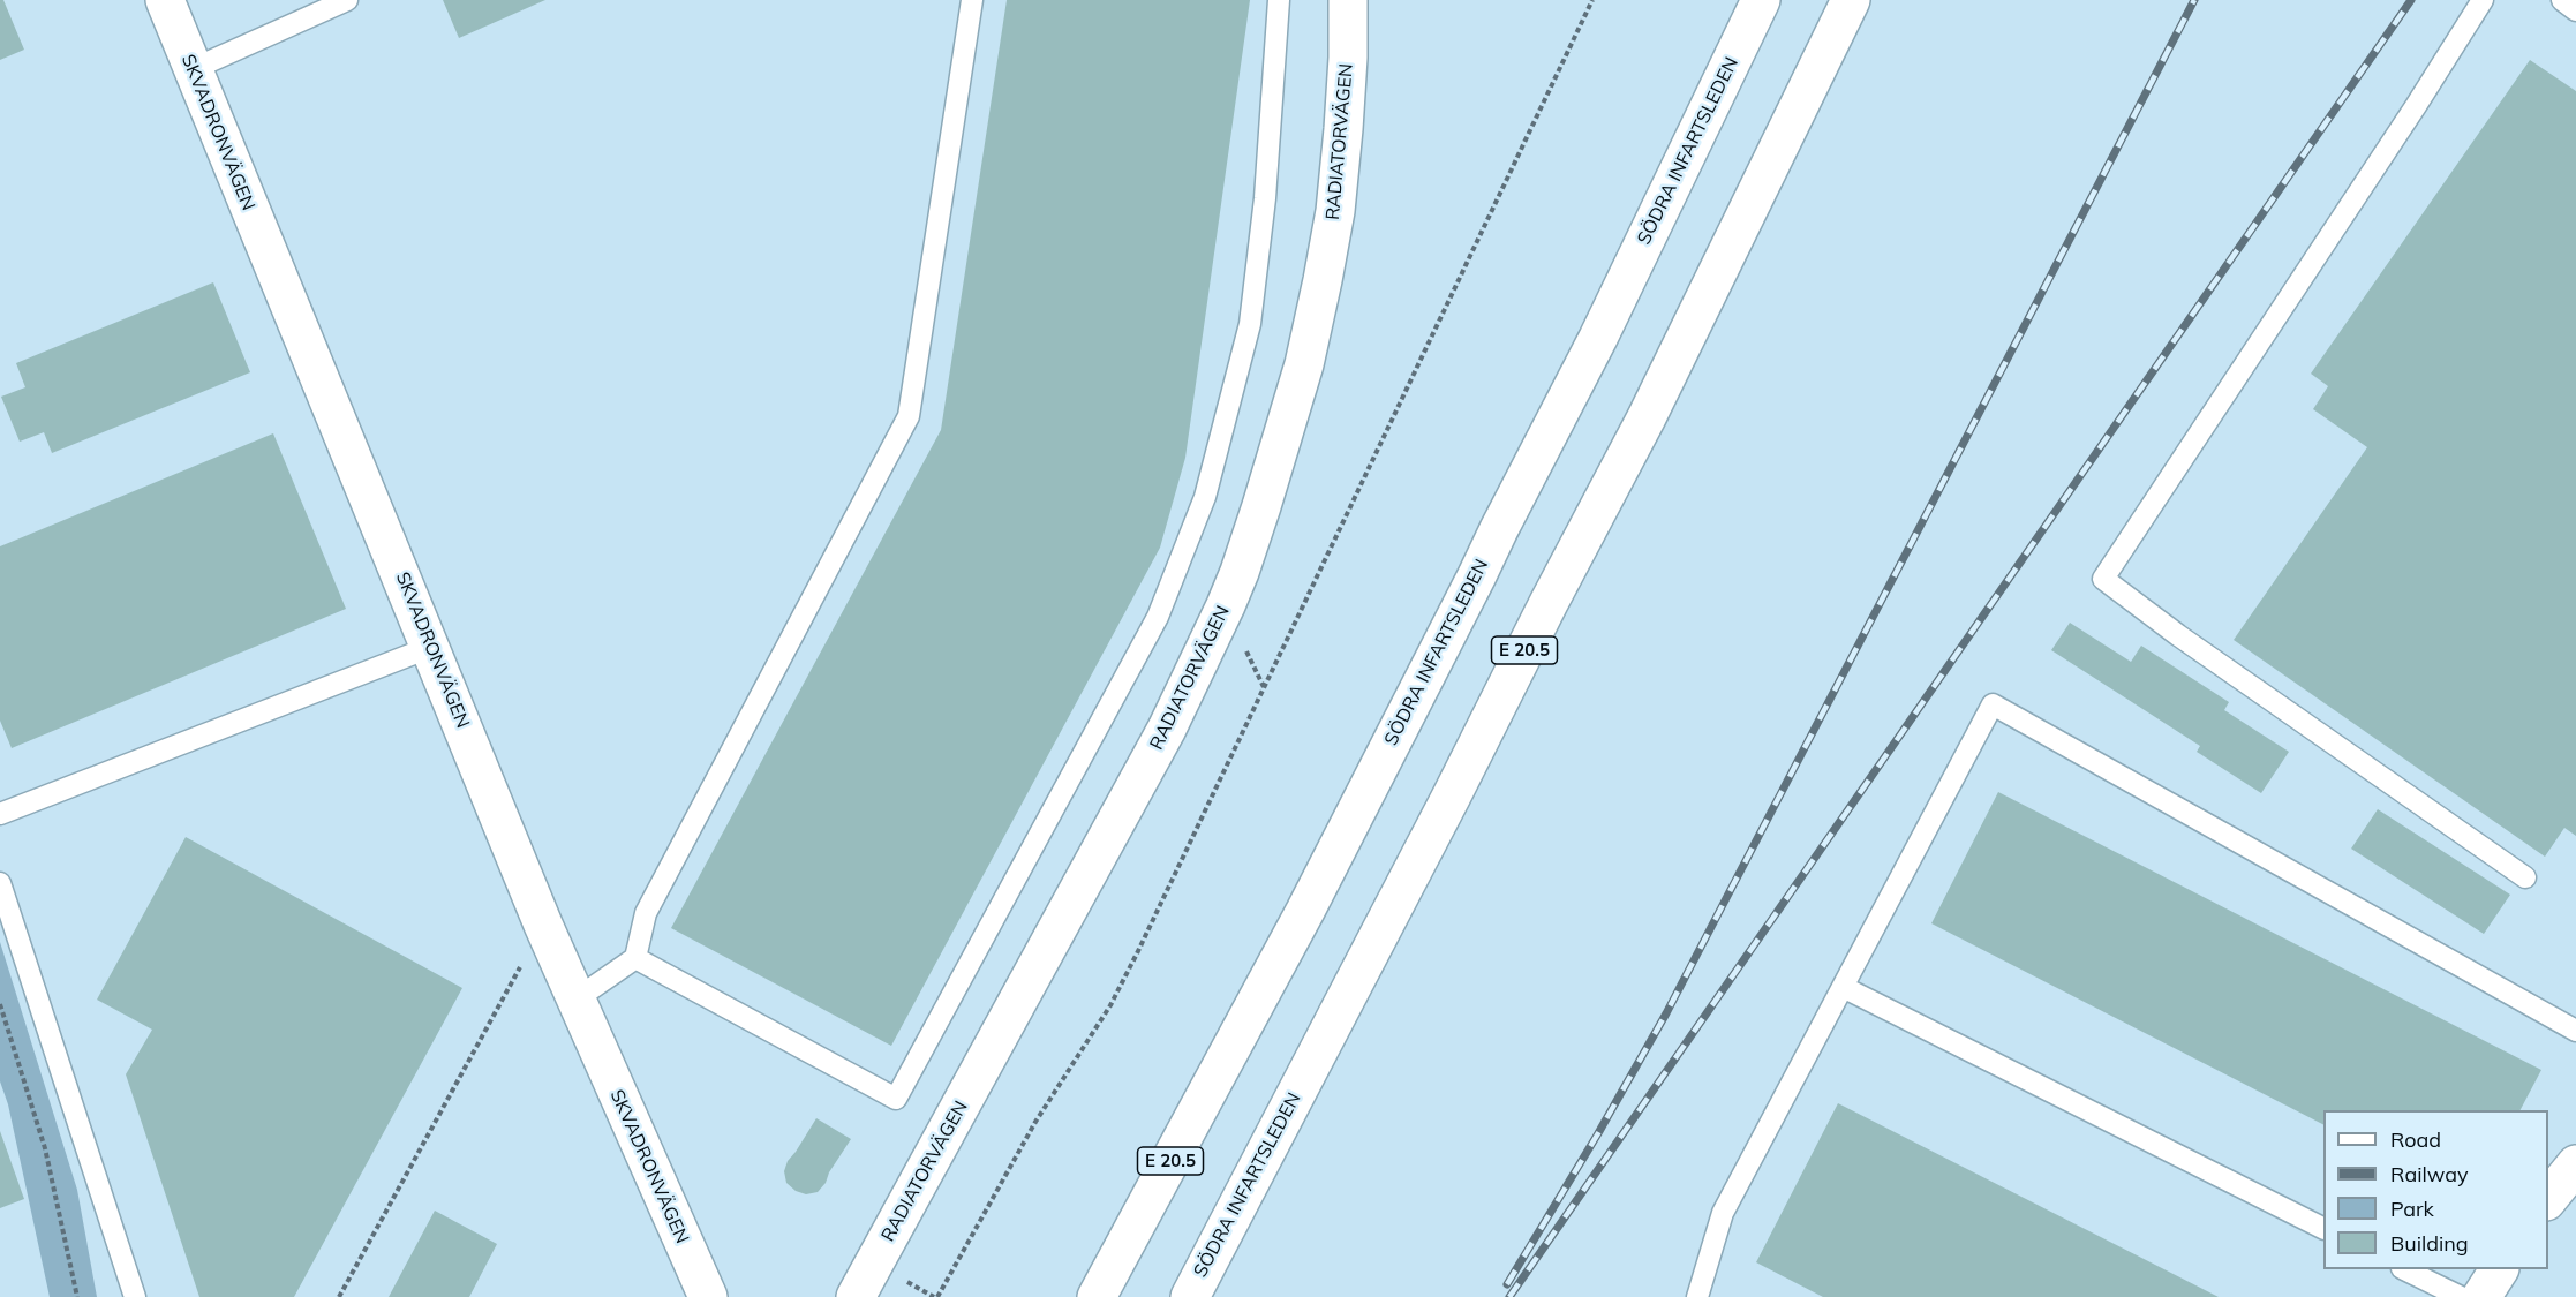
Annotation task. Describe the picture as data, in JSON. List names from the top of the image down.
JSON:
{
  "streets": {
    "street": [
      "SKVADRONVÄGEN",
      "RADIATORVÄGEN",
      "SÖDRA INFARTSLEDEN",
      "E 20.5"
    ]
  },
  "legend": [
    "Road",
    "Railway",
    "Park",
    "Building"
  ]
}
